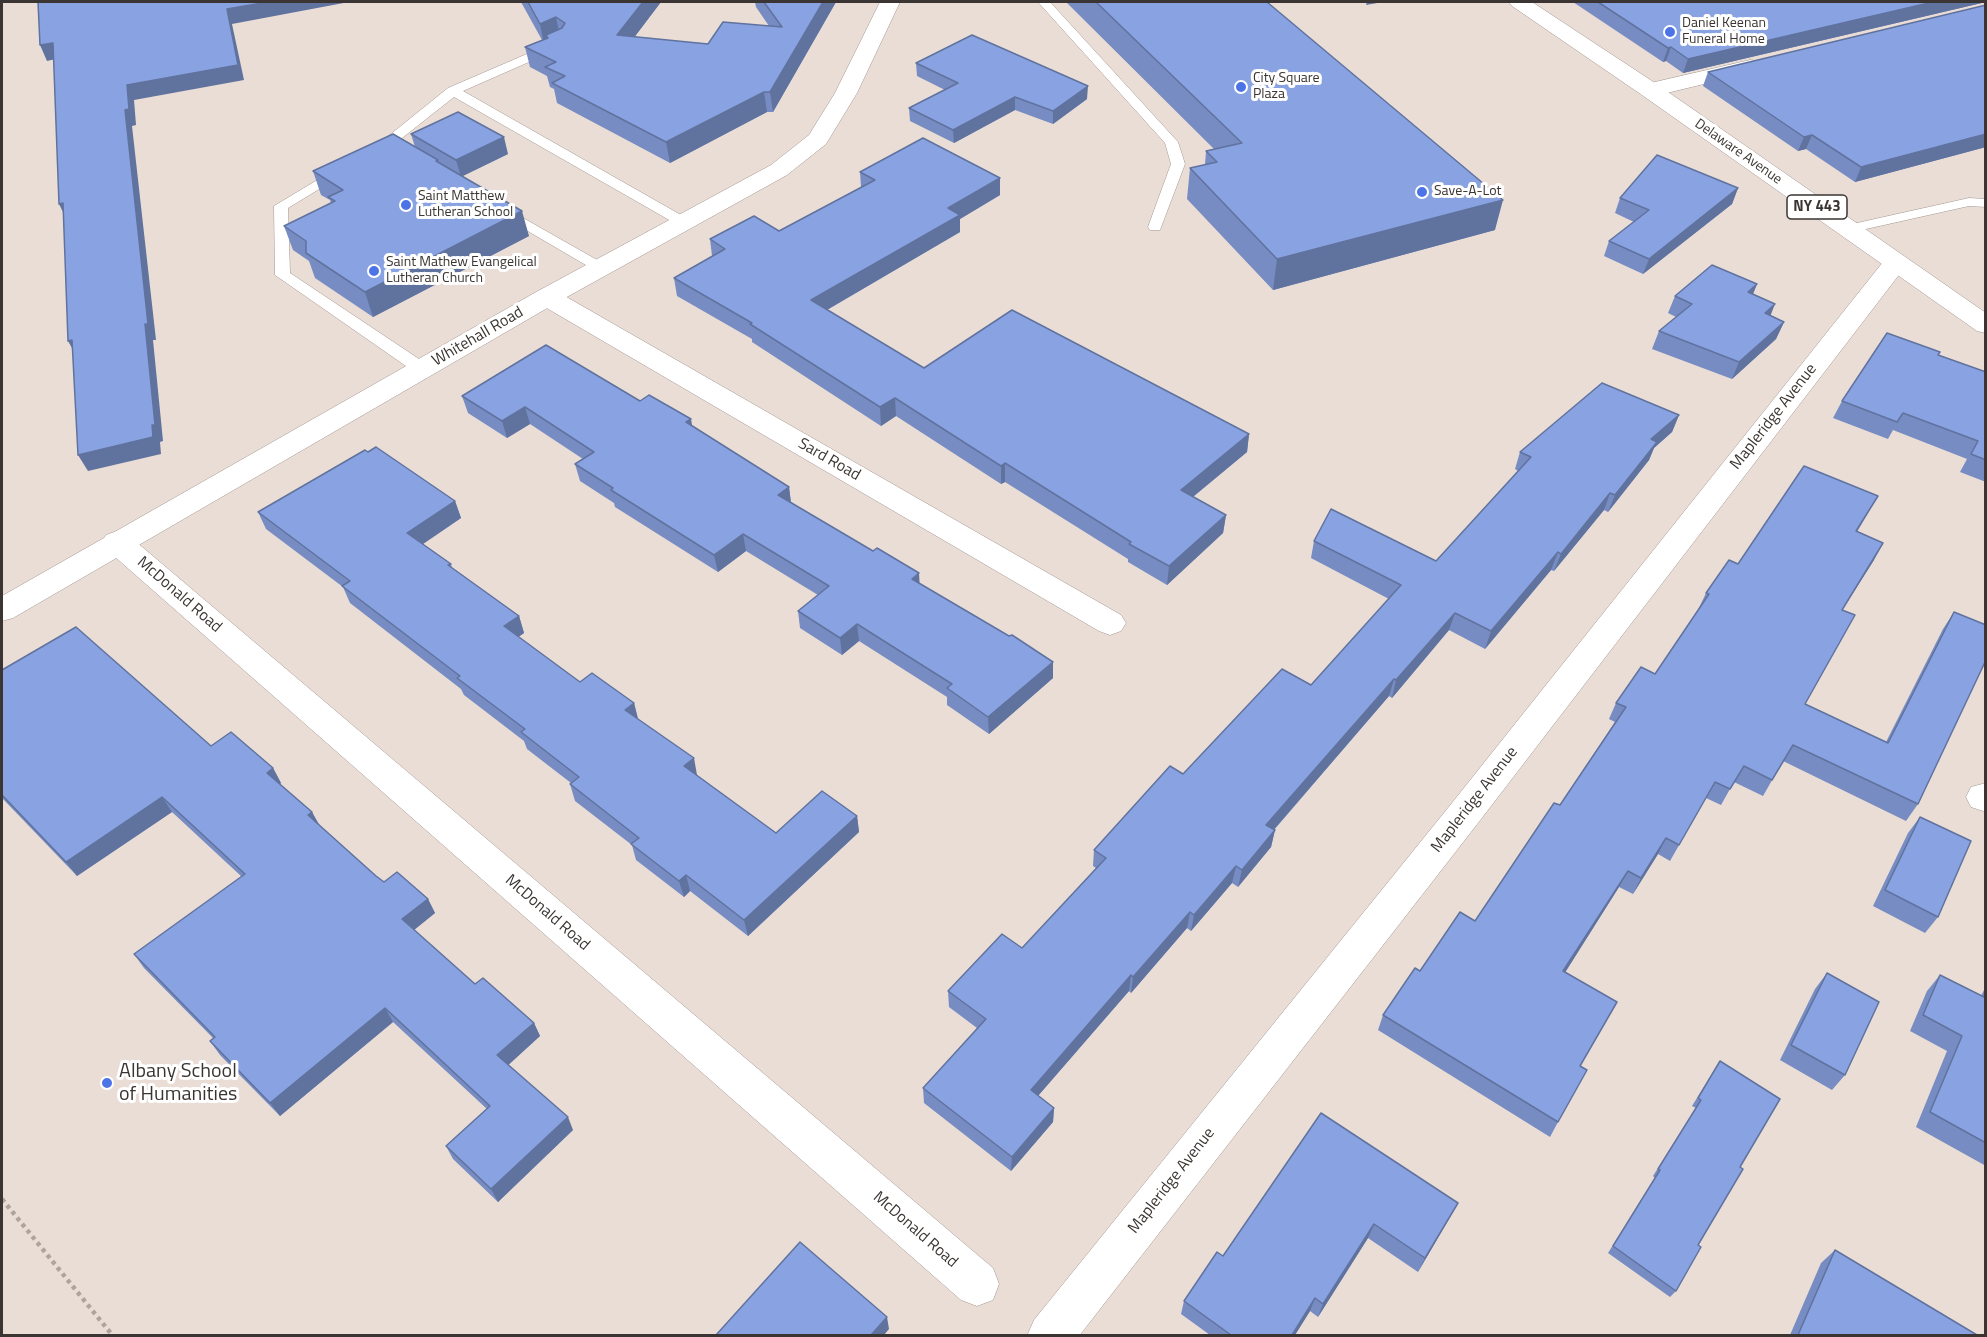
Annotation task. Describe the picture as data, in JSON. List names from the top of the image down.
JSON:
{
  "streets": {
    "street": [
      "Delaware Avenue",
      "NY 443",
      "Whitehall Road",
      "Mapleridge Avenue",
      "Sard Road",
      "McDonald Road"
    ]
  },
  "crossings": [
    ["Delaware Avenue", "Mapleridge Avenue"],
    ["Whitehall Road", "Sard Road"],
    ["Whitehall Road", "McDonald Road"]
  ],
  "places": [
    "Daniel Keenan Funeral Home",
    "City Square Plaza",
    "Save-A-Lot",
    "Saint Matthew Lutheran School",
    "Saint Mathew Evangelical Lutheran Church",
    "Albany School of Humanities"
  ]
}
